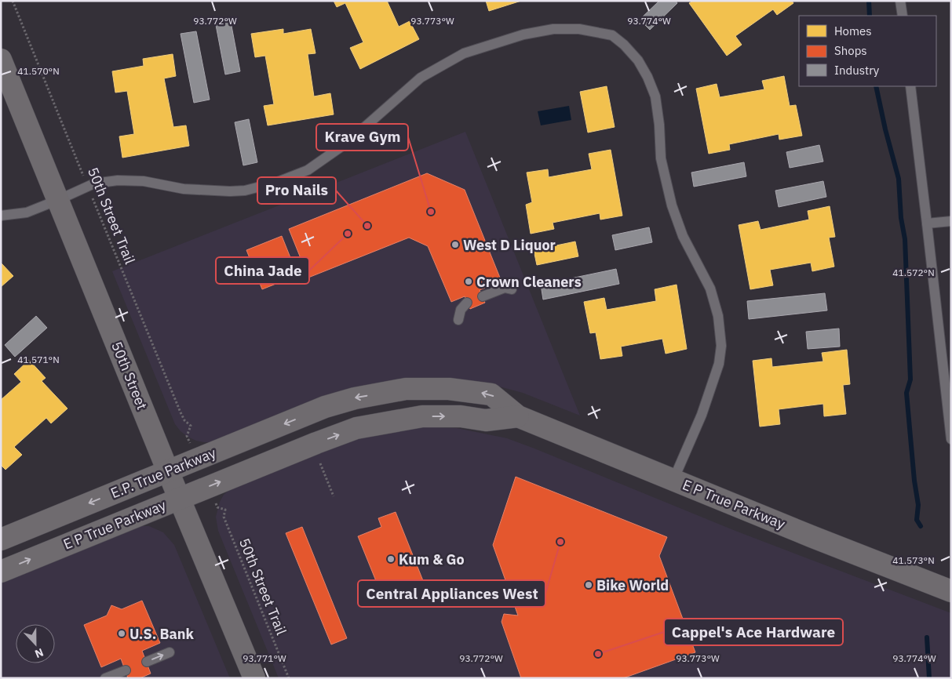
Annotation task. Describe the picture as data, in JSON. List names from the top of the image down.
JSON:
{
  "streets": {
    "main road": ["50th Street", "E.P. True Parkway", "E P True Parkway"],
    "path": ["50th Street Trail"]
  },
  "crossings": [
    ["50th Street", "E.P. True Parkway"],
    ["50th Street", "E P True Parkway"],
    ["E.P. True Parkway", "E P True Parkway"]
  ],
  "one_way": ["E.P. True Parkway"],
  "places": [
    "Krave Gym",
    "Pro Nails",
    "China Jade",
    "West D Liquor",
    "Crown Cleaners",
    "Central Appliances West",
    "Kum & Go",
    "Bike World",
    "U.S. Bank",
    "Cappel's Ace Hardware"
  ],
  "legend": ["Homes", "Shops", "Industry"],
  "north": "bottom",
  "coordinates": [
    "93.772°W",
    "93.773°W",
    "93.774°W",
    "41.570°N",
    "41.572°N",
    "41.571°N",
    "41.573°N",
    "93.771°W"
  ]
}
